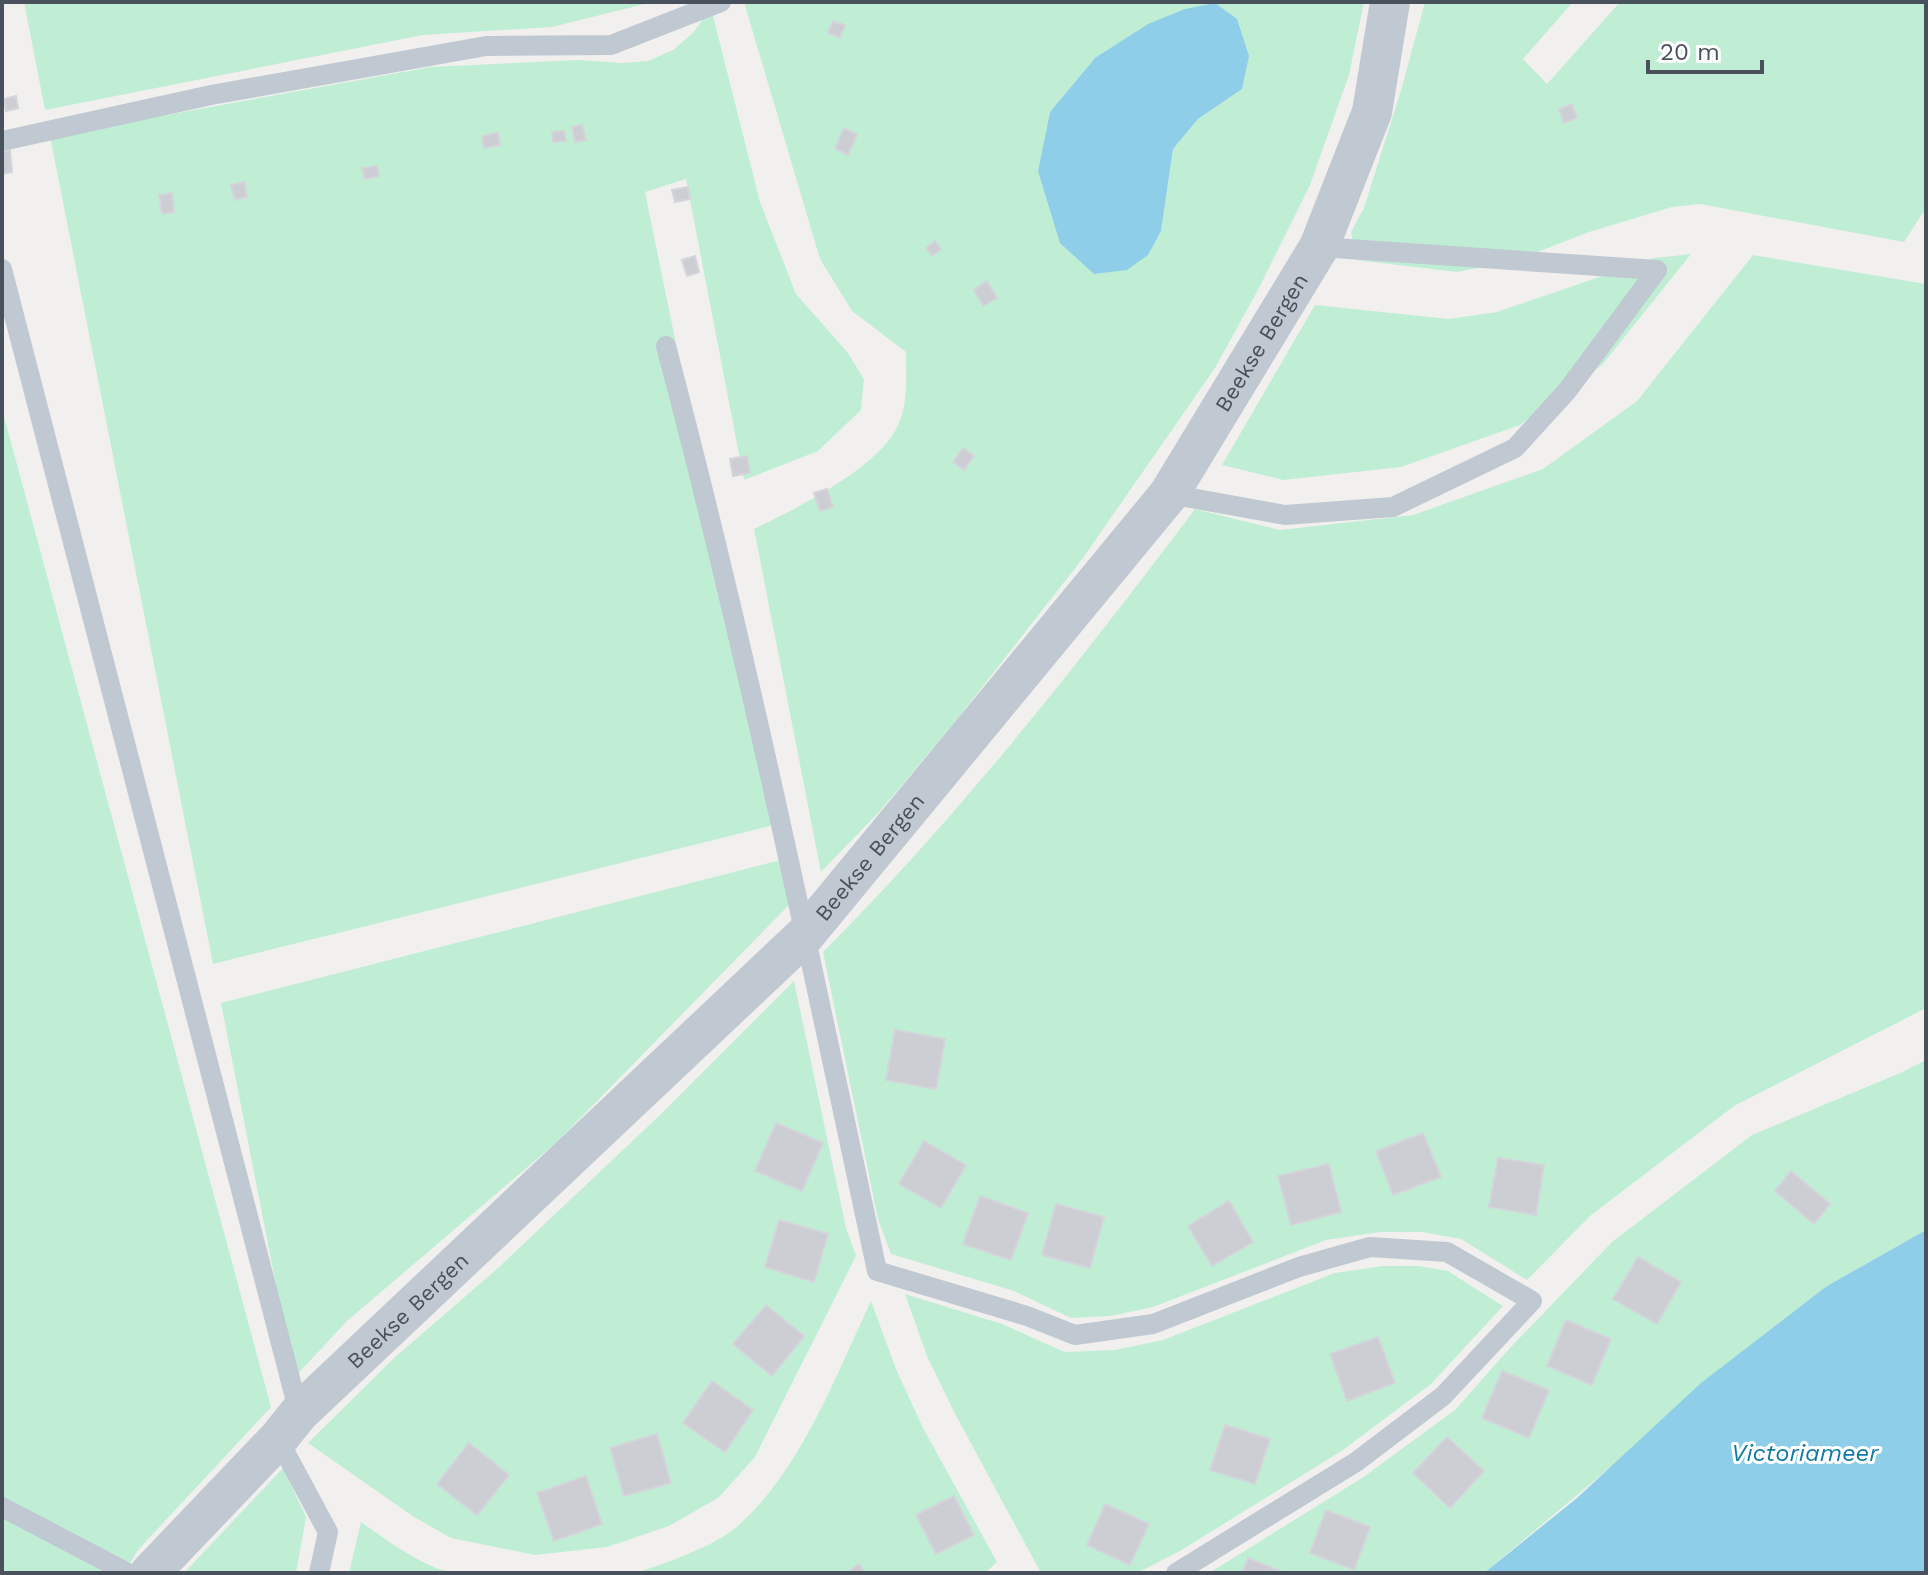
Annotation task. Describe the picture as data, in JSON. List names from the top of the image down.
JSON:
{
  "streets": {
    "street": ["Beekse Bergen"]
  },
  "water": ["Victoriameer"],
  "scale_bar": "20 m"
}
